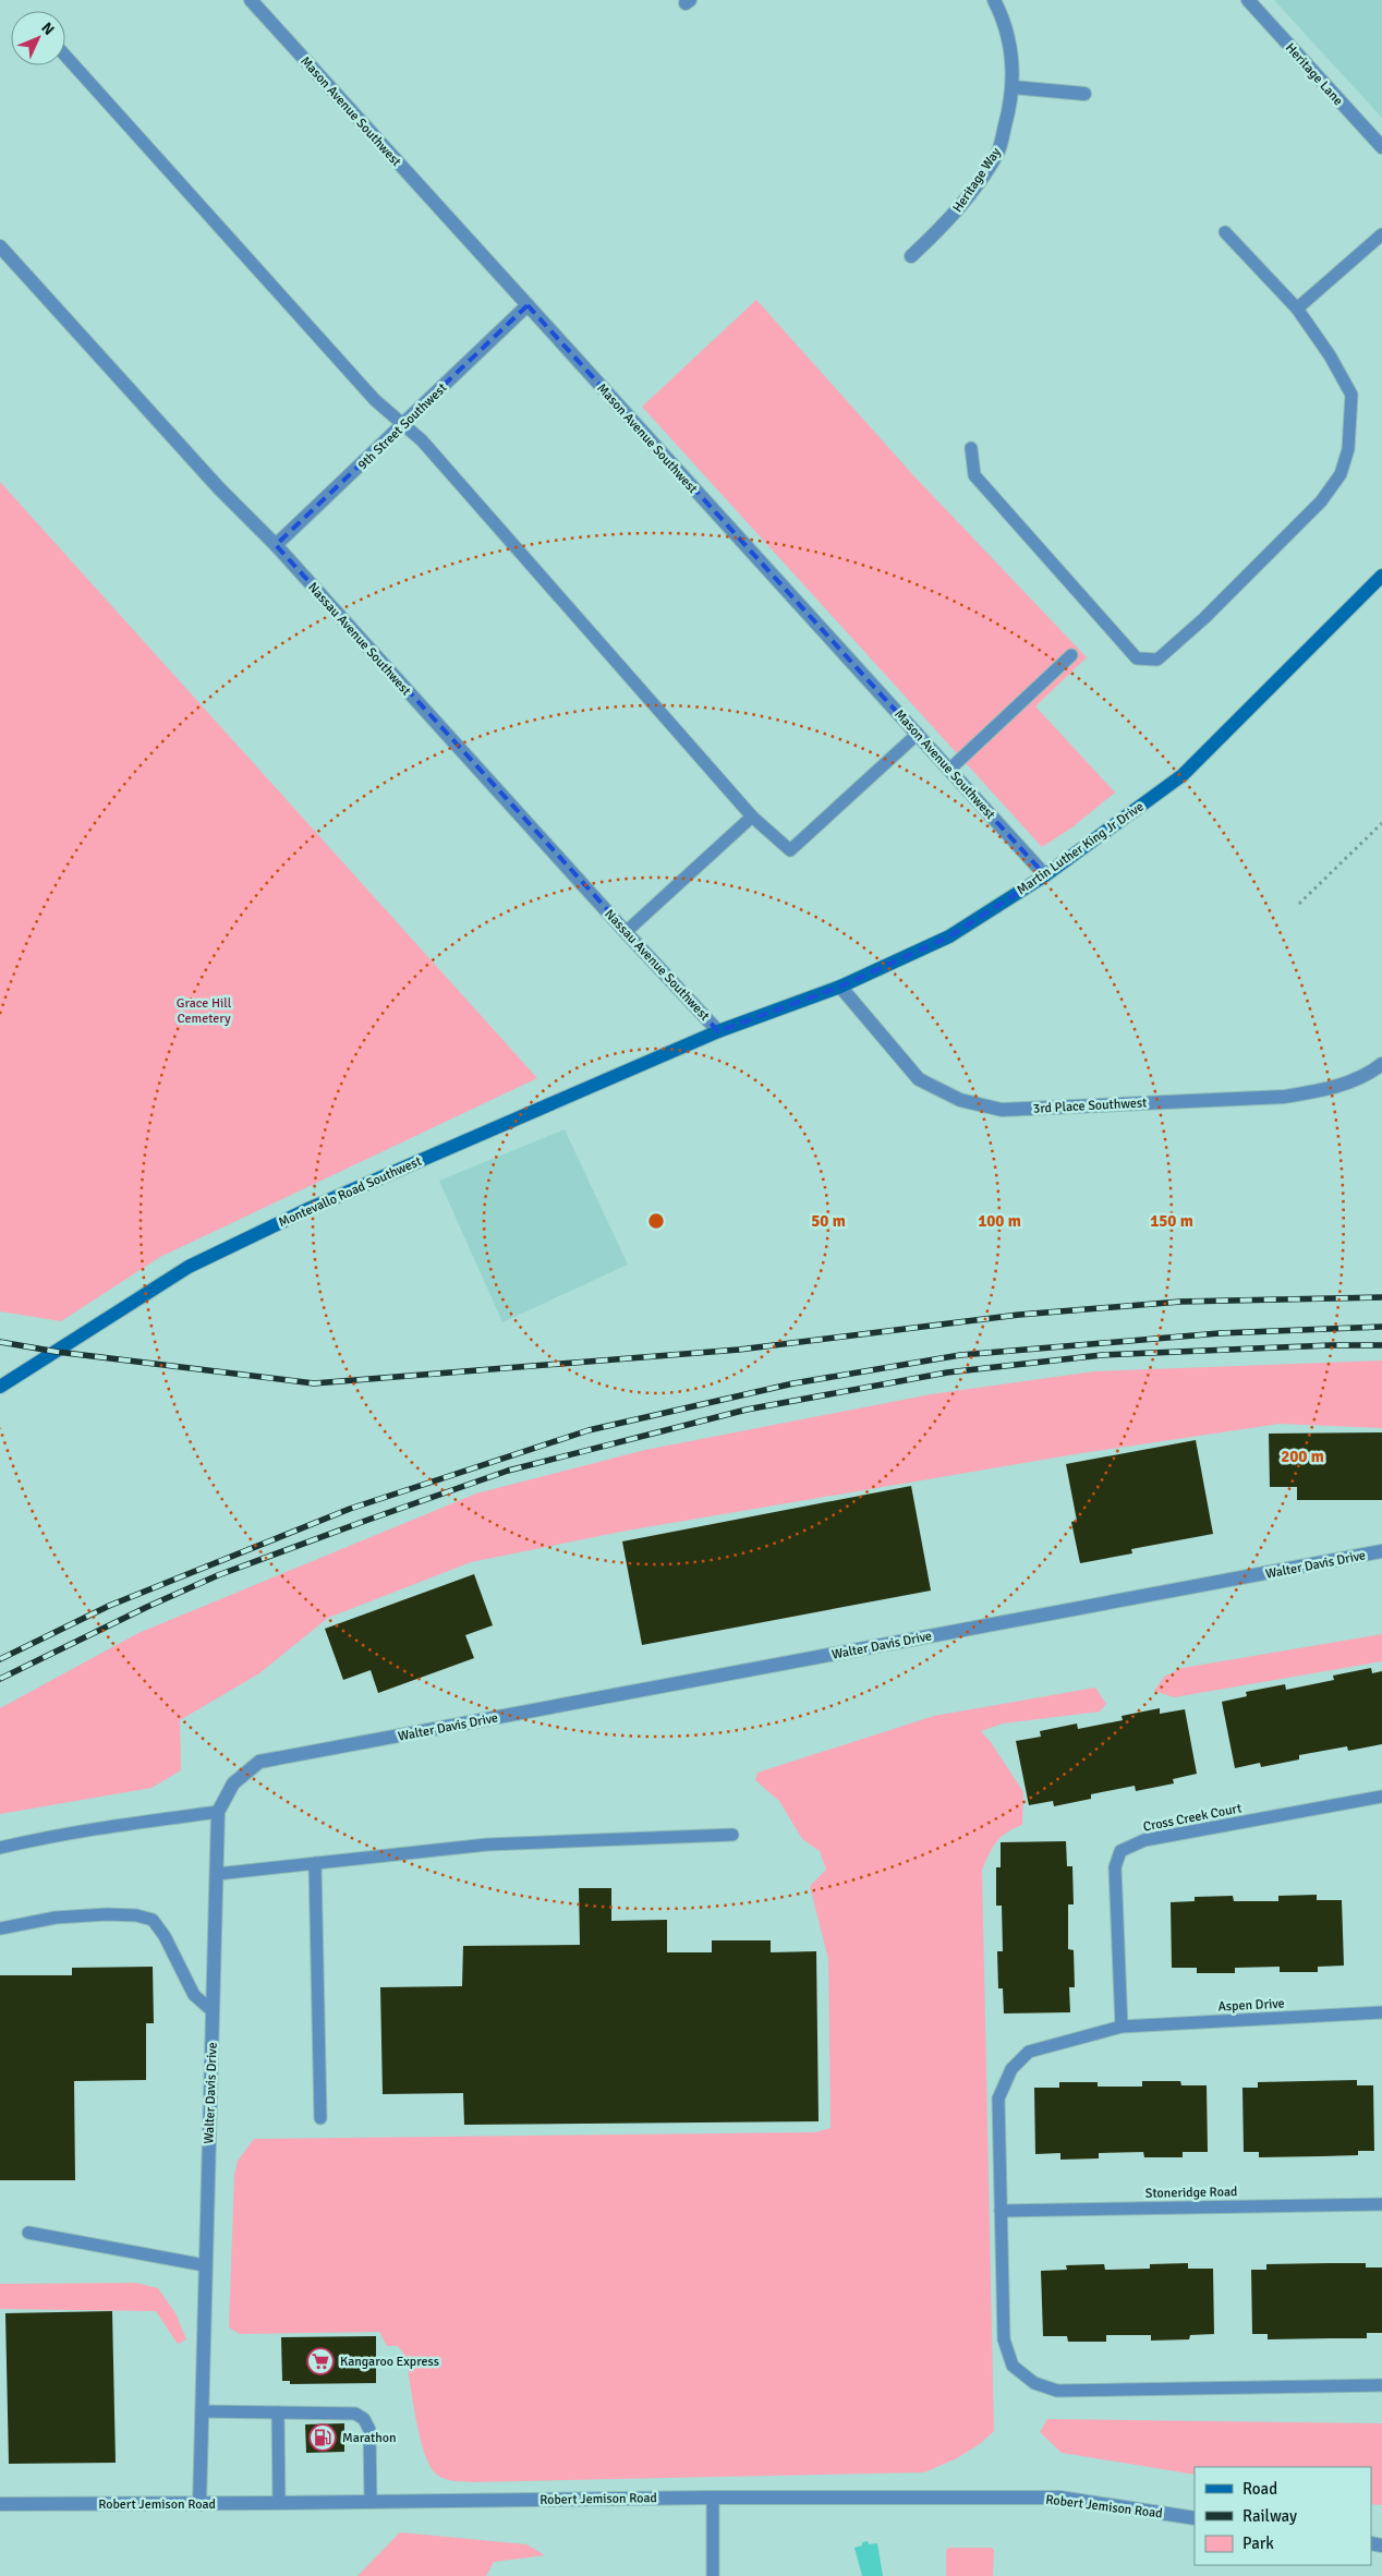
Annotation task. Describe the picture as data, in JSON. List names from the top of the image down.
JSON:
{
  "streets": {
    "main road": ["Martin Luther King Jr Drive", "Montevallo Road Southwest"],
    "street": [
      "Heritage Lane",
      "Mason Avenue Southwest",
      "Heritage Way",
      "9th Street Southwest",
      "Nassau Avenue Southwest",
      "3rd Place Southwest",
      "Walter Davis Drive",
      "Robert Jemison Road"
    ],
    "lane": ["Cross Creek Court", "Aspen Drive", "Stoneridge Road"]
  },
  "crossings": [
    ["Mason Avenue Southwest", "9th Street Southwest"],
    ["Mason Avenue Southwest", "Martin Luther King Jr Drive"],
    ["9th Street Southwest", "Nassau Avenue Southwest"],
    ["Nassau Avenue Southwest", "Martin Luther King Jr Drive"],
    ["Nassau Avenue Southwest", "Montevallo Road Southwest"],
    ["Martin Luther King Jr Drive", "3rd Place Southwest"],
    ["Martin Luther King Jr Drive", "Montevallo Road Southwest"],
    ["Walter Davis Drive", "Robert Jemison Road"],
    ["Cross Creek Court", "Aspen Drive"],
    ["Aspen Drive", "Stoneridge Road"]
  ],
  "parks": ["Grace Hill Cemetery"],
  "places": {
    "supermarket": ["Kangaroo Express"],
    "fuel station": ["Marathon"]
  },
  "legend": ["Road", "Railway", "Park"],
  "north": "top right",
  "rings": [
    "50 m",
    "100 m",
    "150 m",
    "200 m"
  ]
}
